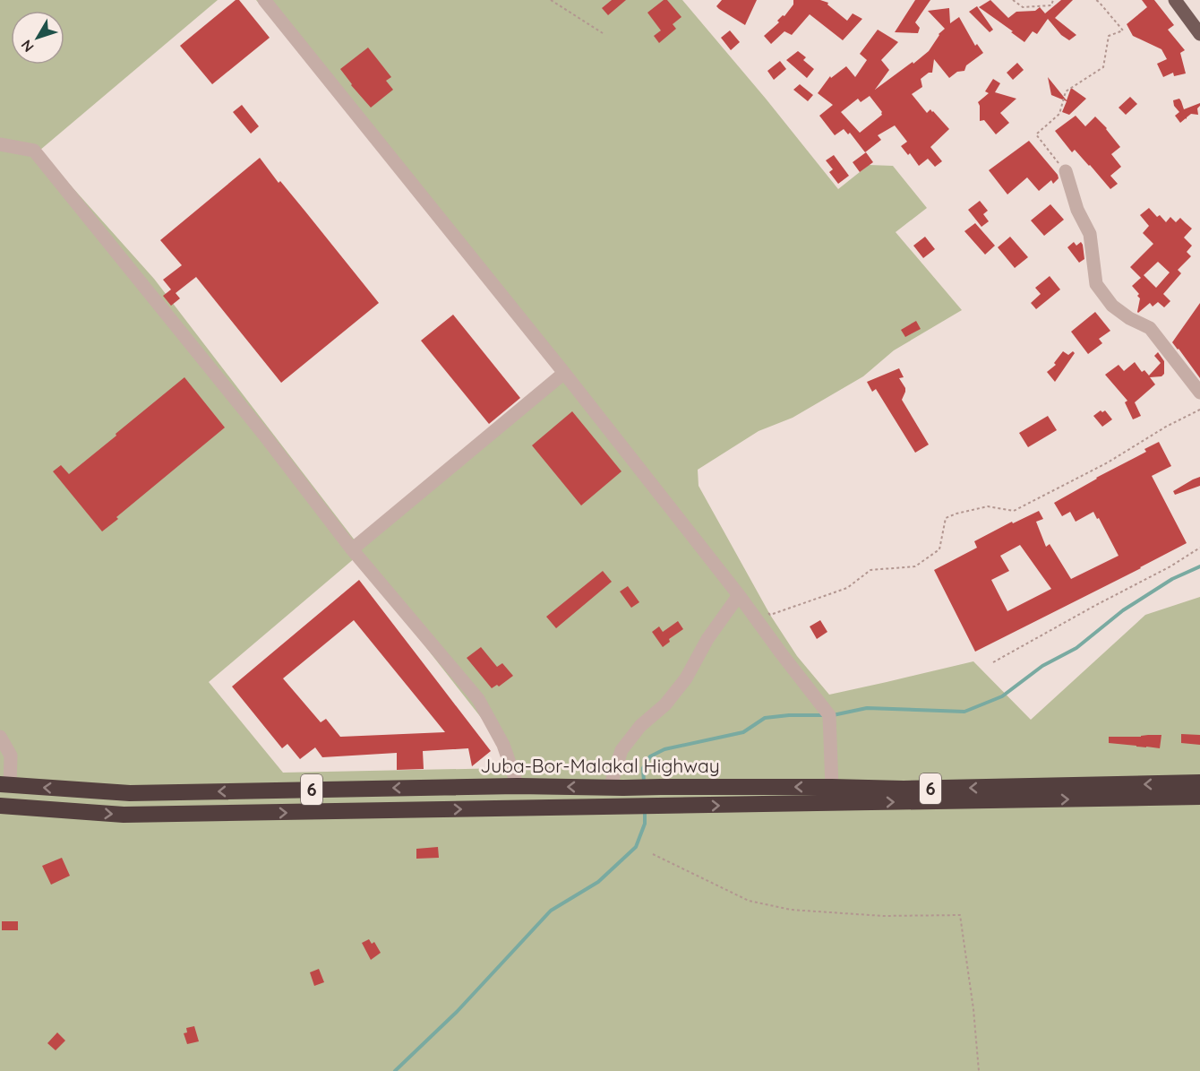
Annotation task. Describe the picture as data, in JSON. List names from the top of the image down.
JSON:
{
  "streets": {
    "highway": ["Juba-Bor-Malakal Highway", "6"]
  },
  "north": "bottom left"
}
